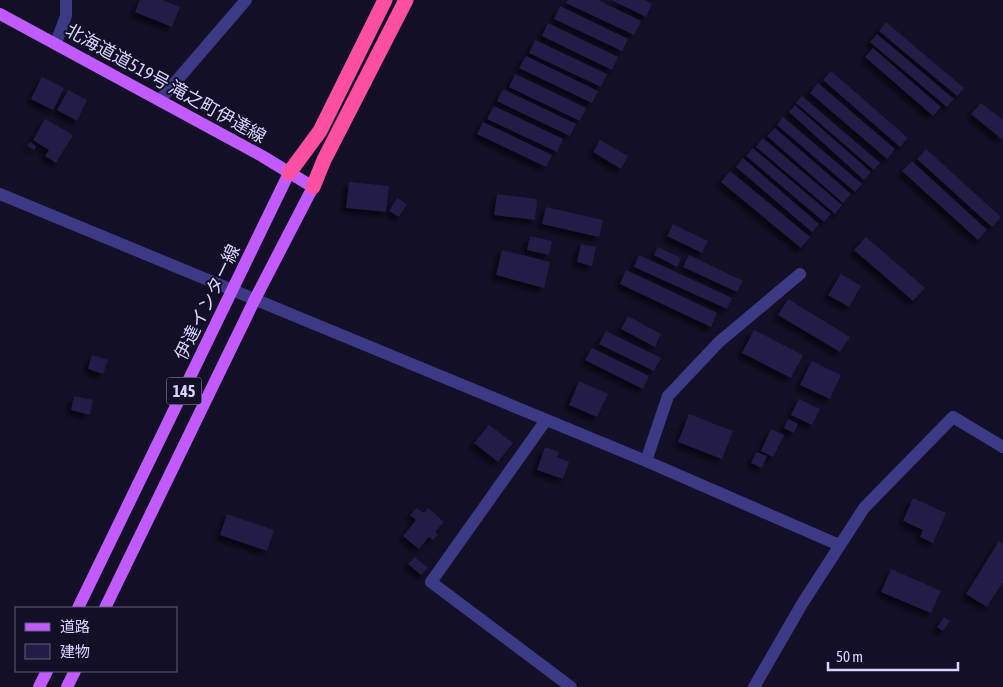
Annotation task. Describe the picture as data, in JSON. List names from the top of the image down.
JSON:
{
  "streets": {
    "main road": ["北海道道519号 滝之町伊達線", "伊達インター線", "145"]
  },
  "crossings": [
    ["北海道道519号 滝之町伊達線", "伊達インター線"],
    ["北海道道519号 滝之町伊達線", "145"]
  ],
  "legend": ["道路", "建物"],
  "scale_bar": "50 m"
}
